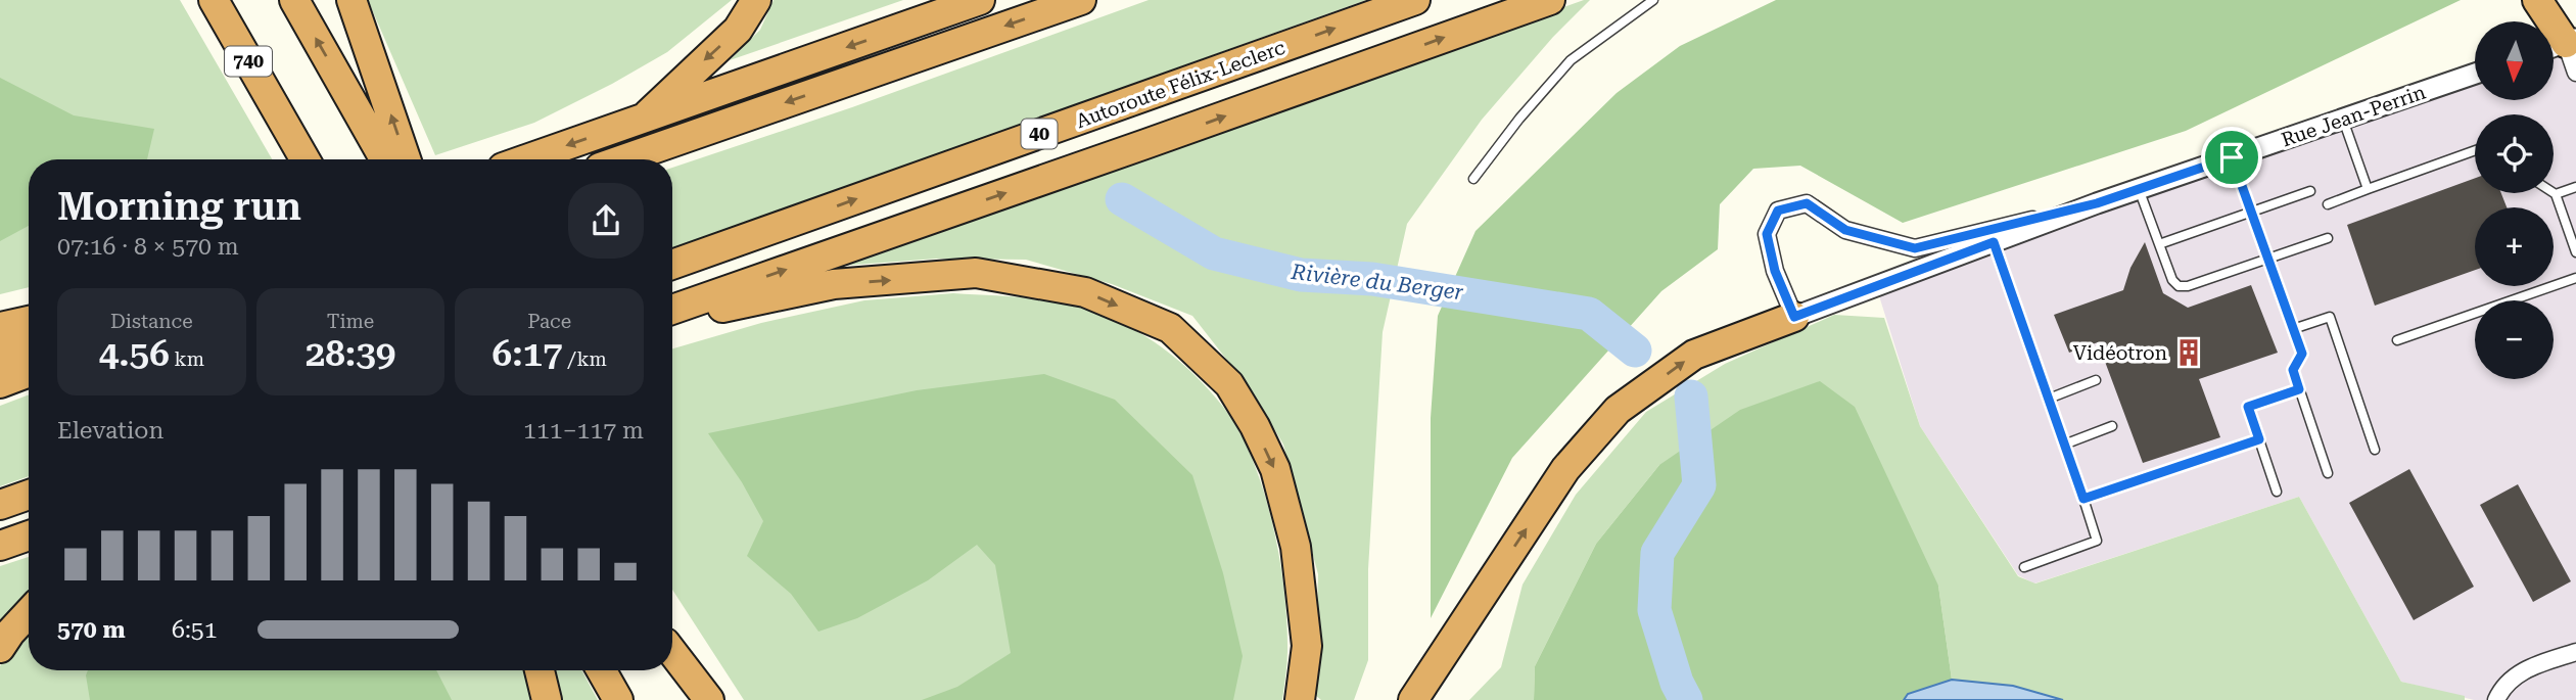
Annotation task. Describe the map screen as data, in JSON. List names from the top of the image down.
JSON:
{
  "streets": {
    "highway": ["740", "Autoroute Félix-Leclerc", "40"],
    "street": ["Rue Jean-Perrin"]
  },
  "water": ["Rivière du Berger"],
  "places": {
    "building": ["Vidéotron"]
  },
  "north": "bottom",
  "page": {
    "map_buttons": ["+", "−"],
    "heading": ["Morning run", "07:16 · 8 × 570 m"],
    "stats": [
      ["Distance", "4.56 km"],
      ["Time", "28:39"],
      ["Pace", "6:17 /km"]
    ],
    "chart": ["Elevation", "111–117 m"],
    "list": [
      {
        "name": "570 m",
        "note": "6:51"
      }
    ]
  }
}
